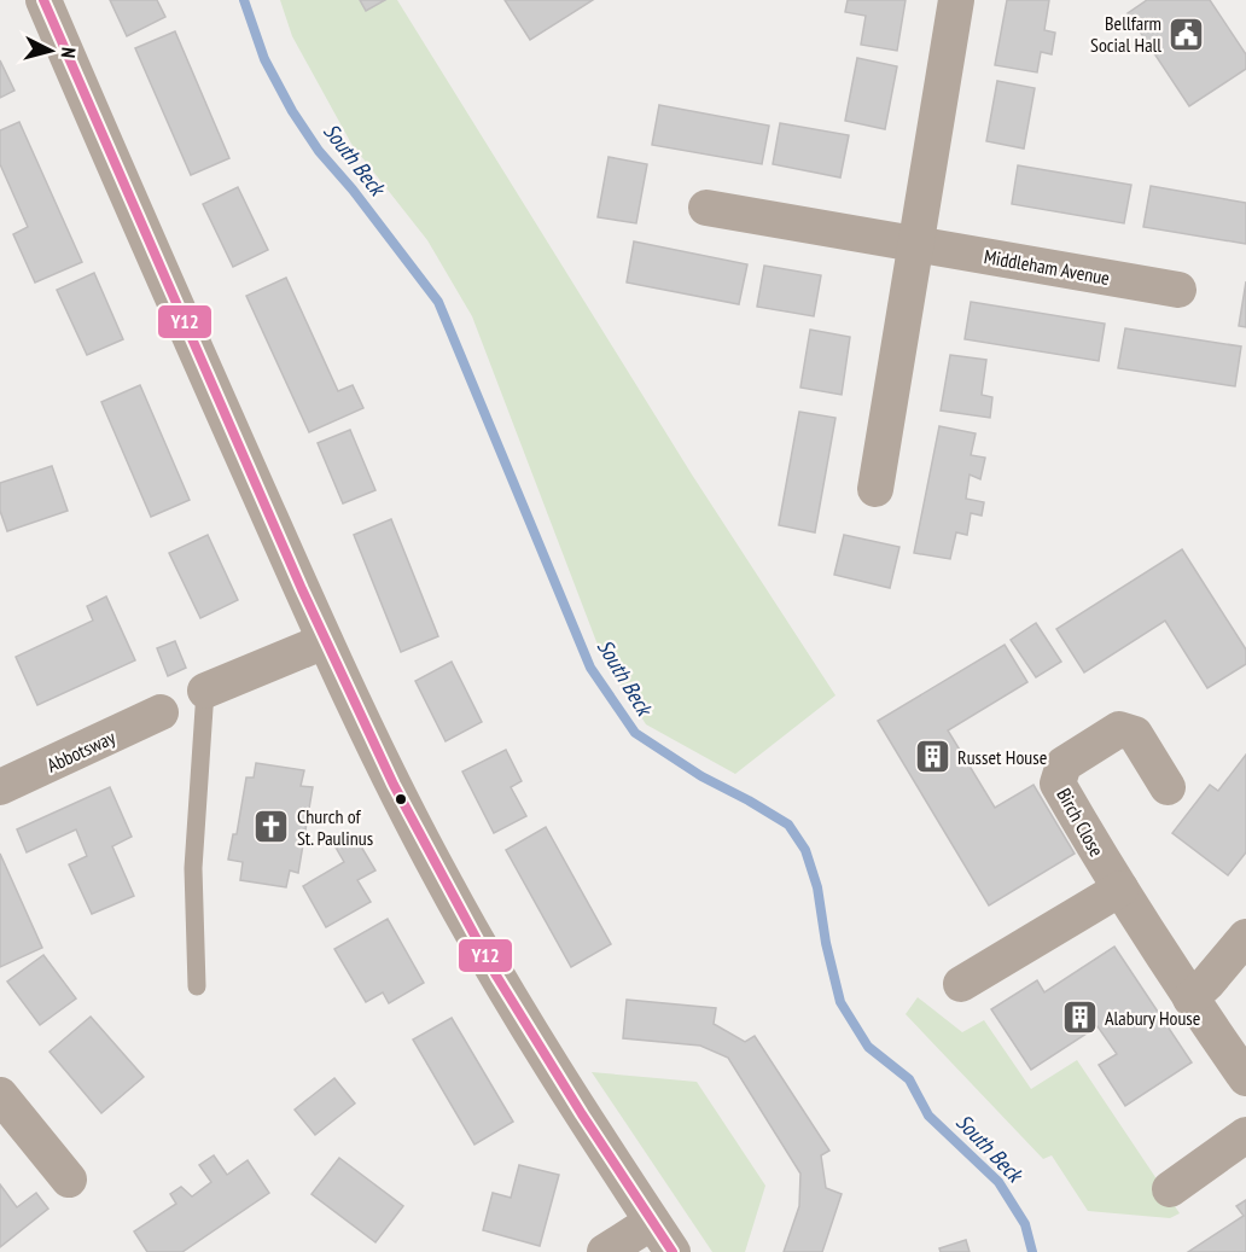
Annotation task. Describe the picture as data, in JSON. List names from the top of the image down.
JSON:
{
  "streets": {
    "street": ["Middleham Avenue", "Abbotsway", "Birch Close"]
  },
  "water": ["South Beck"],
  "places": {
    "public building": ["Bellfarm Social Hall"],
    "building": ["Russet House", "Alabury House"],
    "church": ["Church of St. Paulinus"]
  },
  "lines": ["transit line Y12"],
  "north": "right"
}
